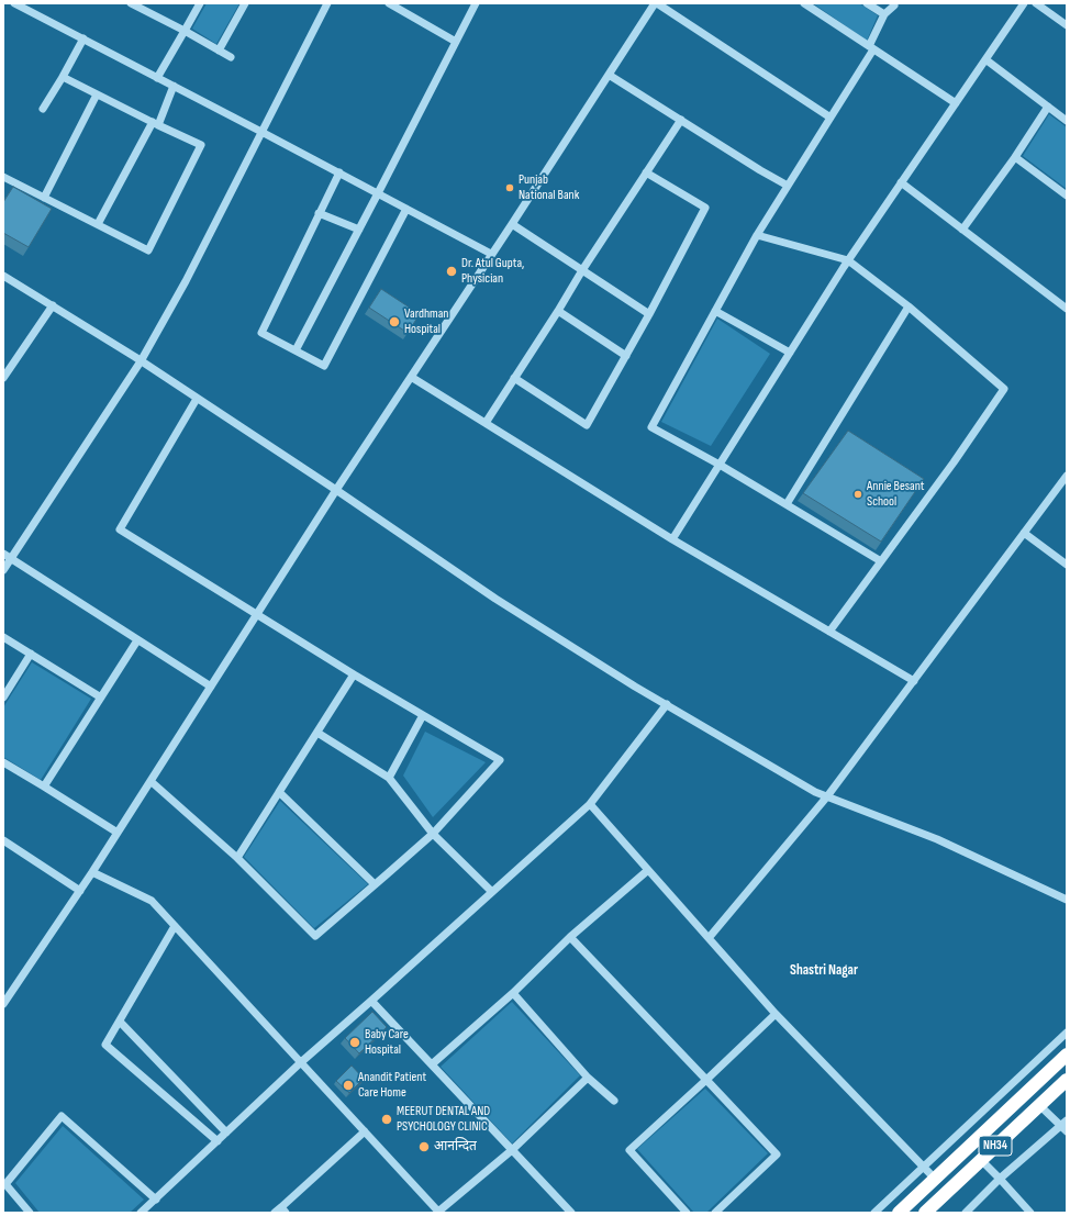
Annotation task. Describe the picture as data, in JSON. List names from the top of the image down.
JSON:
{
  "streets": {
    "highway": ["NH34"]
  },
  "districts": ["Shastri Nagar"],
  "places": [
    "Punjab National Bank",
    "Dr. Atul Gupta, Physician",
    "Vardhman Hospital",
    "Annie Besant School",
    "Baby Care Hospital",
    "Anandit Patient Care Home",
    "MEERUT DENTAL AND PSYCHOLOGY CLINIC",
    "आनन्दित"
  ]
}
